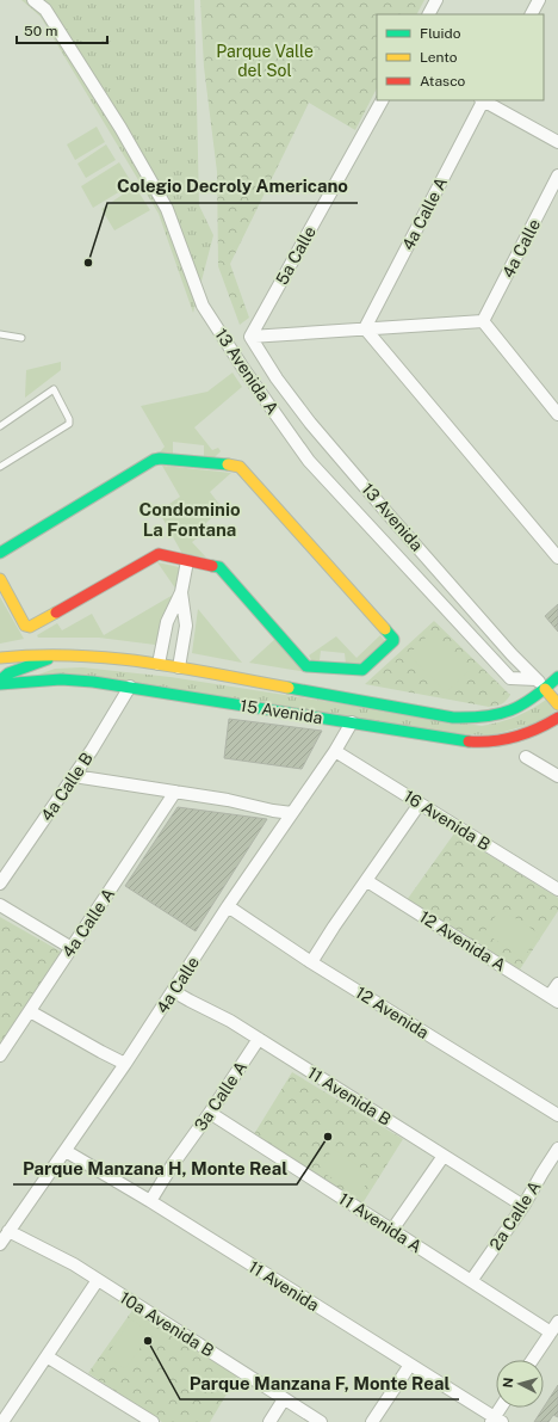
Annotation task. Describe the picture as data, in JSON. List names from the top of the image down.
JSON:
{
  "streets": {
    "main road": ["15 Avenida"],
    "street": [
      "4a Calle A",
      "4a Calle",
      "5a Calle",
      "13 Avenida A",
      "13 Avenida",
      "4a Calle B",
      "16 Avenida B",
      "12 Avenida A",
      "12 Avenida",
      "3a Calle A",
      "11 Avenida B",
      "2a Calle A",
      "11 Avenida A",
      "11 Avenida",
      "10a Avenida B"
    ]
  },
  "crossings": [
    ["4a Calle", "15 Avenida"],
    ["4a Calle", "16 Avenida B"],
    ["4a Calle", "12 Avenida"],
    ["4a Calle", "11 Avenida B"],
    ["4a Calle", "11 Avenida"],
    ["4a Calle", "10a Avenida B"],
    ["5a Calle", "13 Avenida"],
    ["13 Avenida A", "13 Avenida"],
    ["13 Avenida", "15 Avenida"],
    ["15 Avenida", "4a Calle B"],
    ["3a Calle A", "11 Avenida B"],
    ["3a Calle A", "11 Avenida A"],
    ["3a Calle A", "11 Avenida"],
    ["11 Avenida B", "2a Calle A"],
    ["2a Calle A", "11 Avenida A"]
  ],
  "districts": ["Condominio La Fontana"],
  "parks": ["Parque Valle del Sol"],
  "places": ["Colegio Decroly Americano", "Parque Manzana H, Monte Real", "Parque Manzana F, Monte Real"],
  "legend": ["Fluido", "Lento", "Atasco"],
  "scale_bar": "50 m",
  "north": "left"
}
